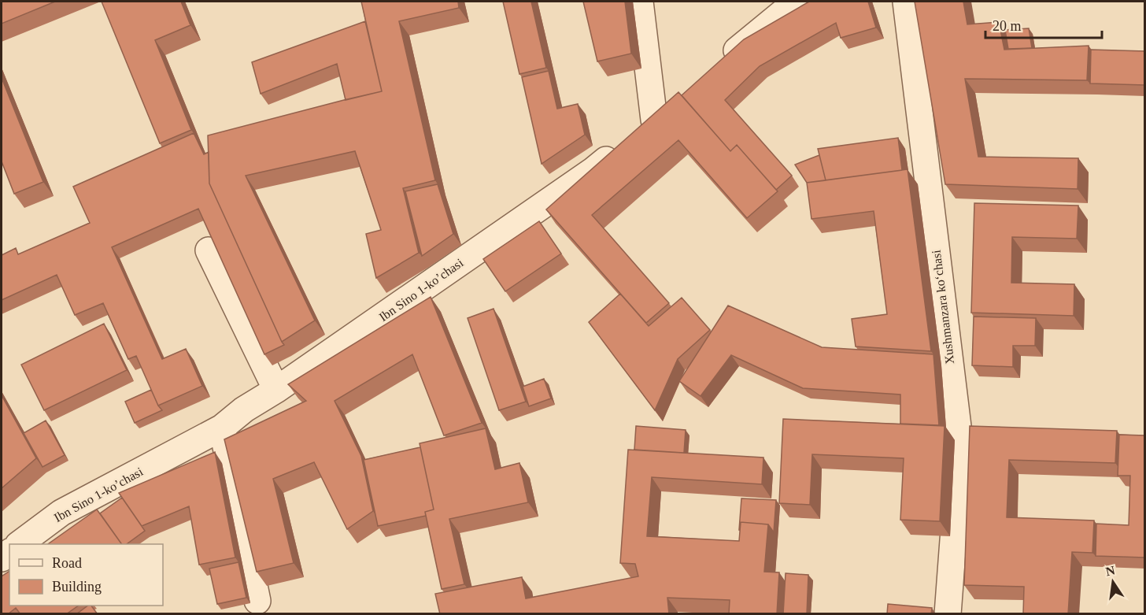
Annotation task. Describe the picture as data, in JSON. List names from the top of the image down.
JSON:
{
  "streets": {
    "street": ["Ibn Sino 1-koʼchasi", "Xushmanzara koʻchasi"]
  },
  "legend": ["Road", "Building"],
  "scale_bar": "20 m",
  "north": "top"
}
